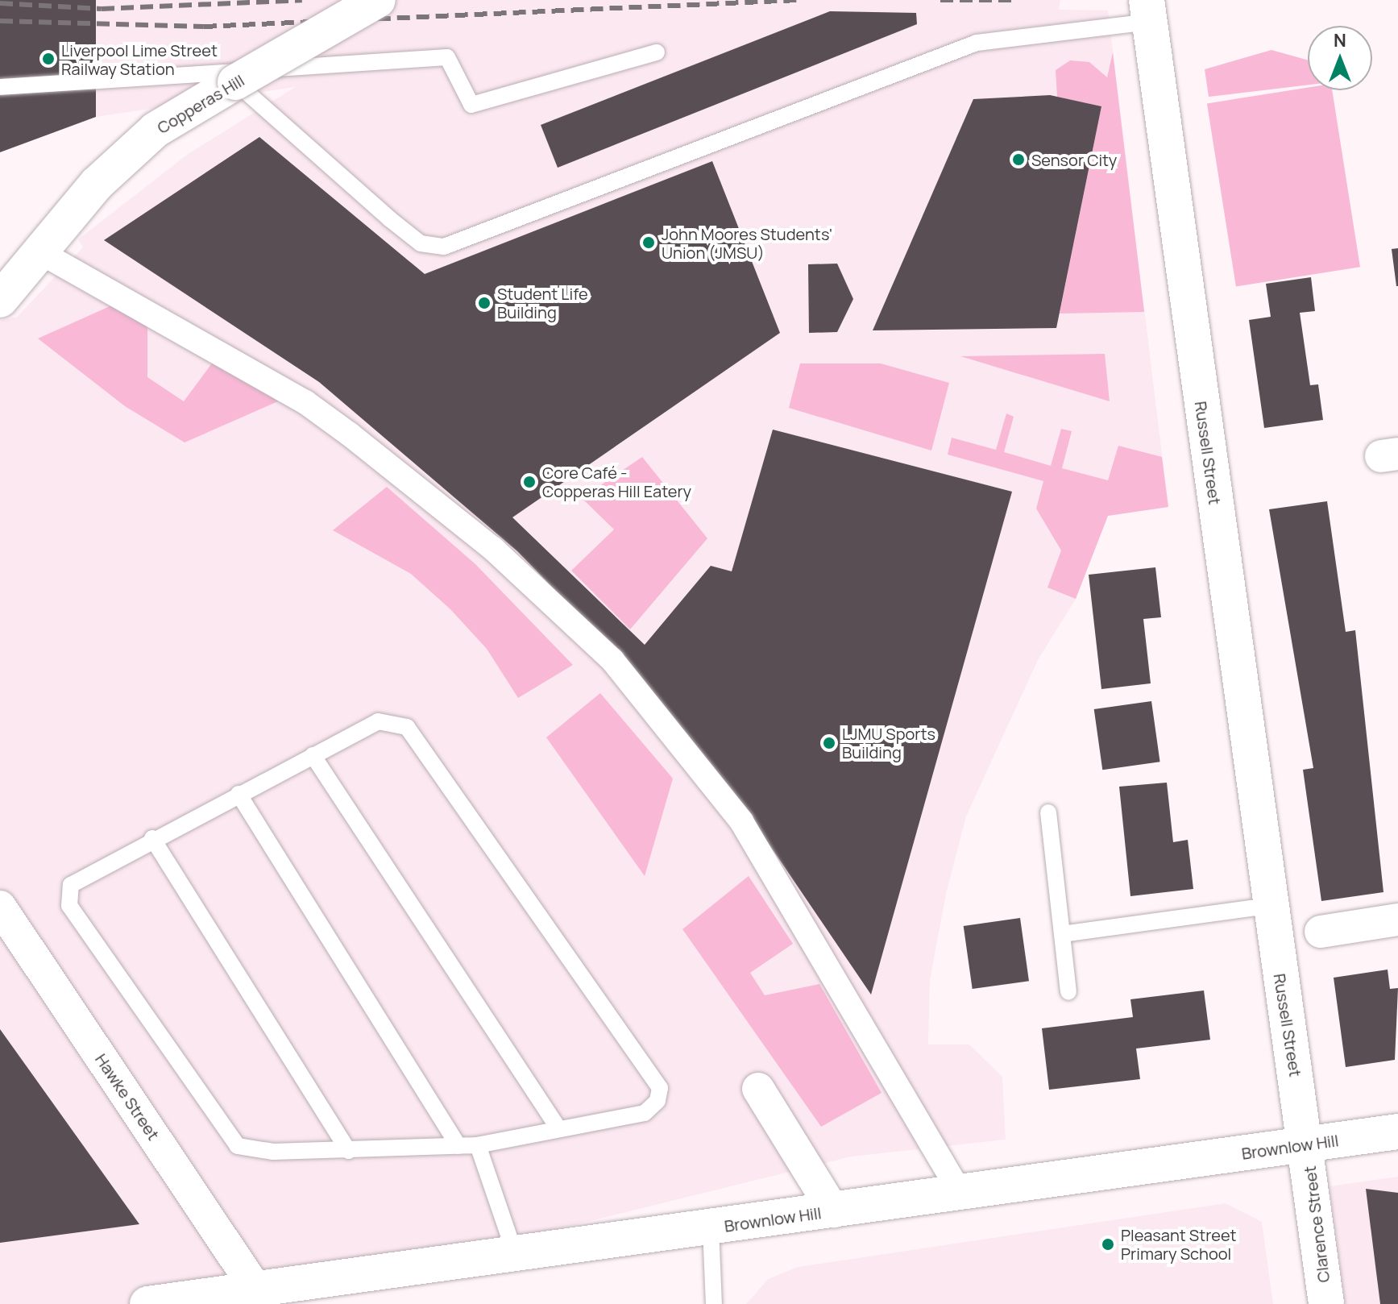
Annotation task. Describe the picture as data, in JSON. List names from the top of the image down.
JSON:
{
  "streets": {
    "street": [
      "Copperas Hill",
      "Russell Street",
      "Hawke Street",
      "Brownlow Hill",
      "Clarence Street"
    ]
  },
  "crossings": [
    ["Russell Street", "Brownlow Hill"],
    ["Russell Street", "Clarence Street"],
    ["Hawke Street", "Brownlow Hill"],
    ["Brownlow Hill", "Clarence Street"]
  ],
  "places": [
    "Liverpool Lime Street Railway Station",
    "Sensor City",
    "John Moores Students' Union (JMSU)",
    "Student Life Building",
    "Core Café - Copperas Hill Eatery",
    "LJMU Sports Building",
    "Pleasant Street Primary School"
  ],
  "north": "top"
}
